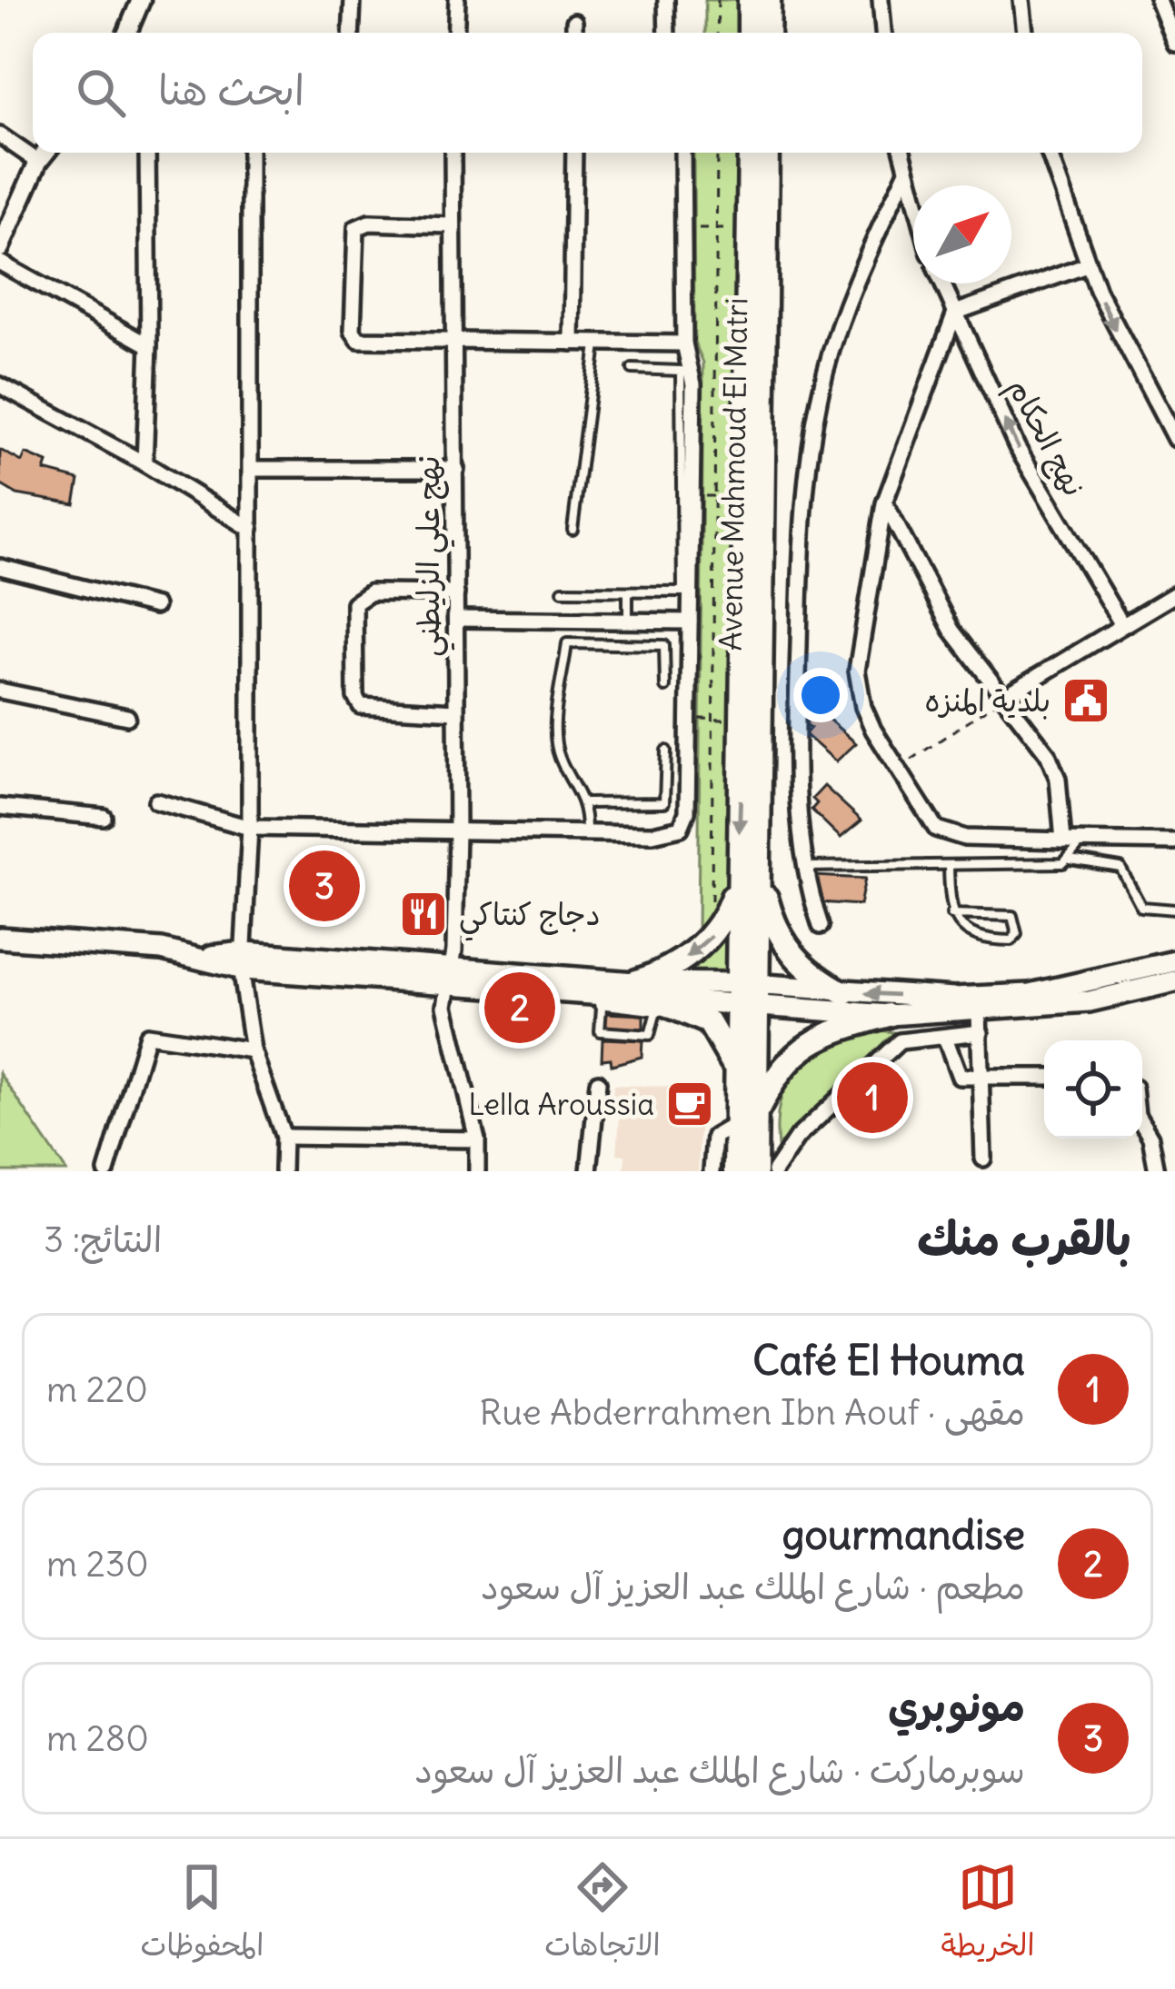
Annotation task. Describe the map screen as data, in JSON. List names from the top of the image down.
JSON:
{
  "streets": {
    "highway": ["Avenue Mahmoud El Matri"],
    "street": ["نهج الحكام", "نهج علي الزليطني"]
  },
  "one_way": ["نهج الحكام"],
  "places": {
    "public building": ["بلدية المنزه"],
    "restaurant": ["دجاج كنتاكي"],
    "cafe": ["Lella Aroussia"]
  },
  "north": "top right",
  "page": {
    "search": "ابحث هنا",
    "pins": ["3", "2", "1"],
    "heading": ["بالقرب منك", "النتائج: 3"],
    "list": [
      {
        "mark": "1",
        "name": "Café El Houma",
        "note": "مقهى · Rue Abderrahmen Ibn Aouf",
        "value": "220 m"
      },
      {
        "mark": "2",
        "name": "gourmandise",
        "note": "مطعم · شارع الملك عبد العزيز آل سعود",
        "value": "230 m"
      },
      {
        "mark": "3",
        "name": "مونوبري",
        "note": "سوبرماركت · شارع الملك عبد العزيز آل سعود",
        "value": "280 m"
      }
    ],
    "nav": ["الخريطة", "الاتجاهات", "المحفوظات"]
  }
}
